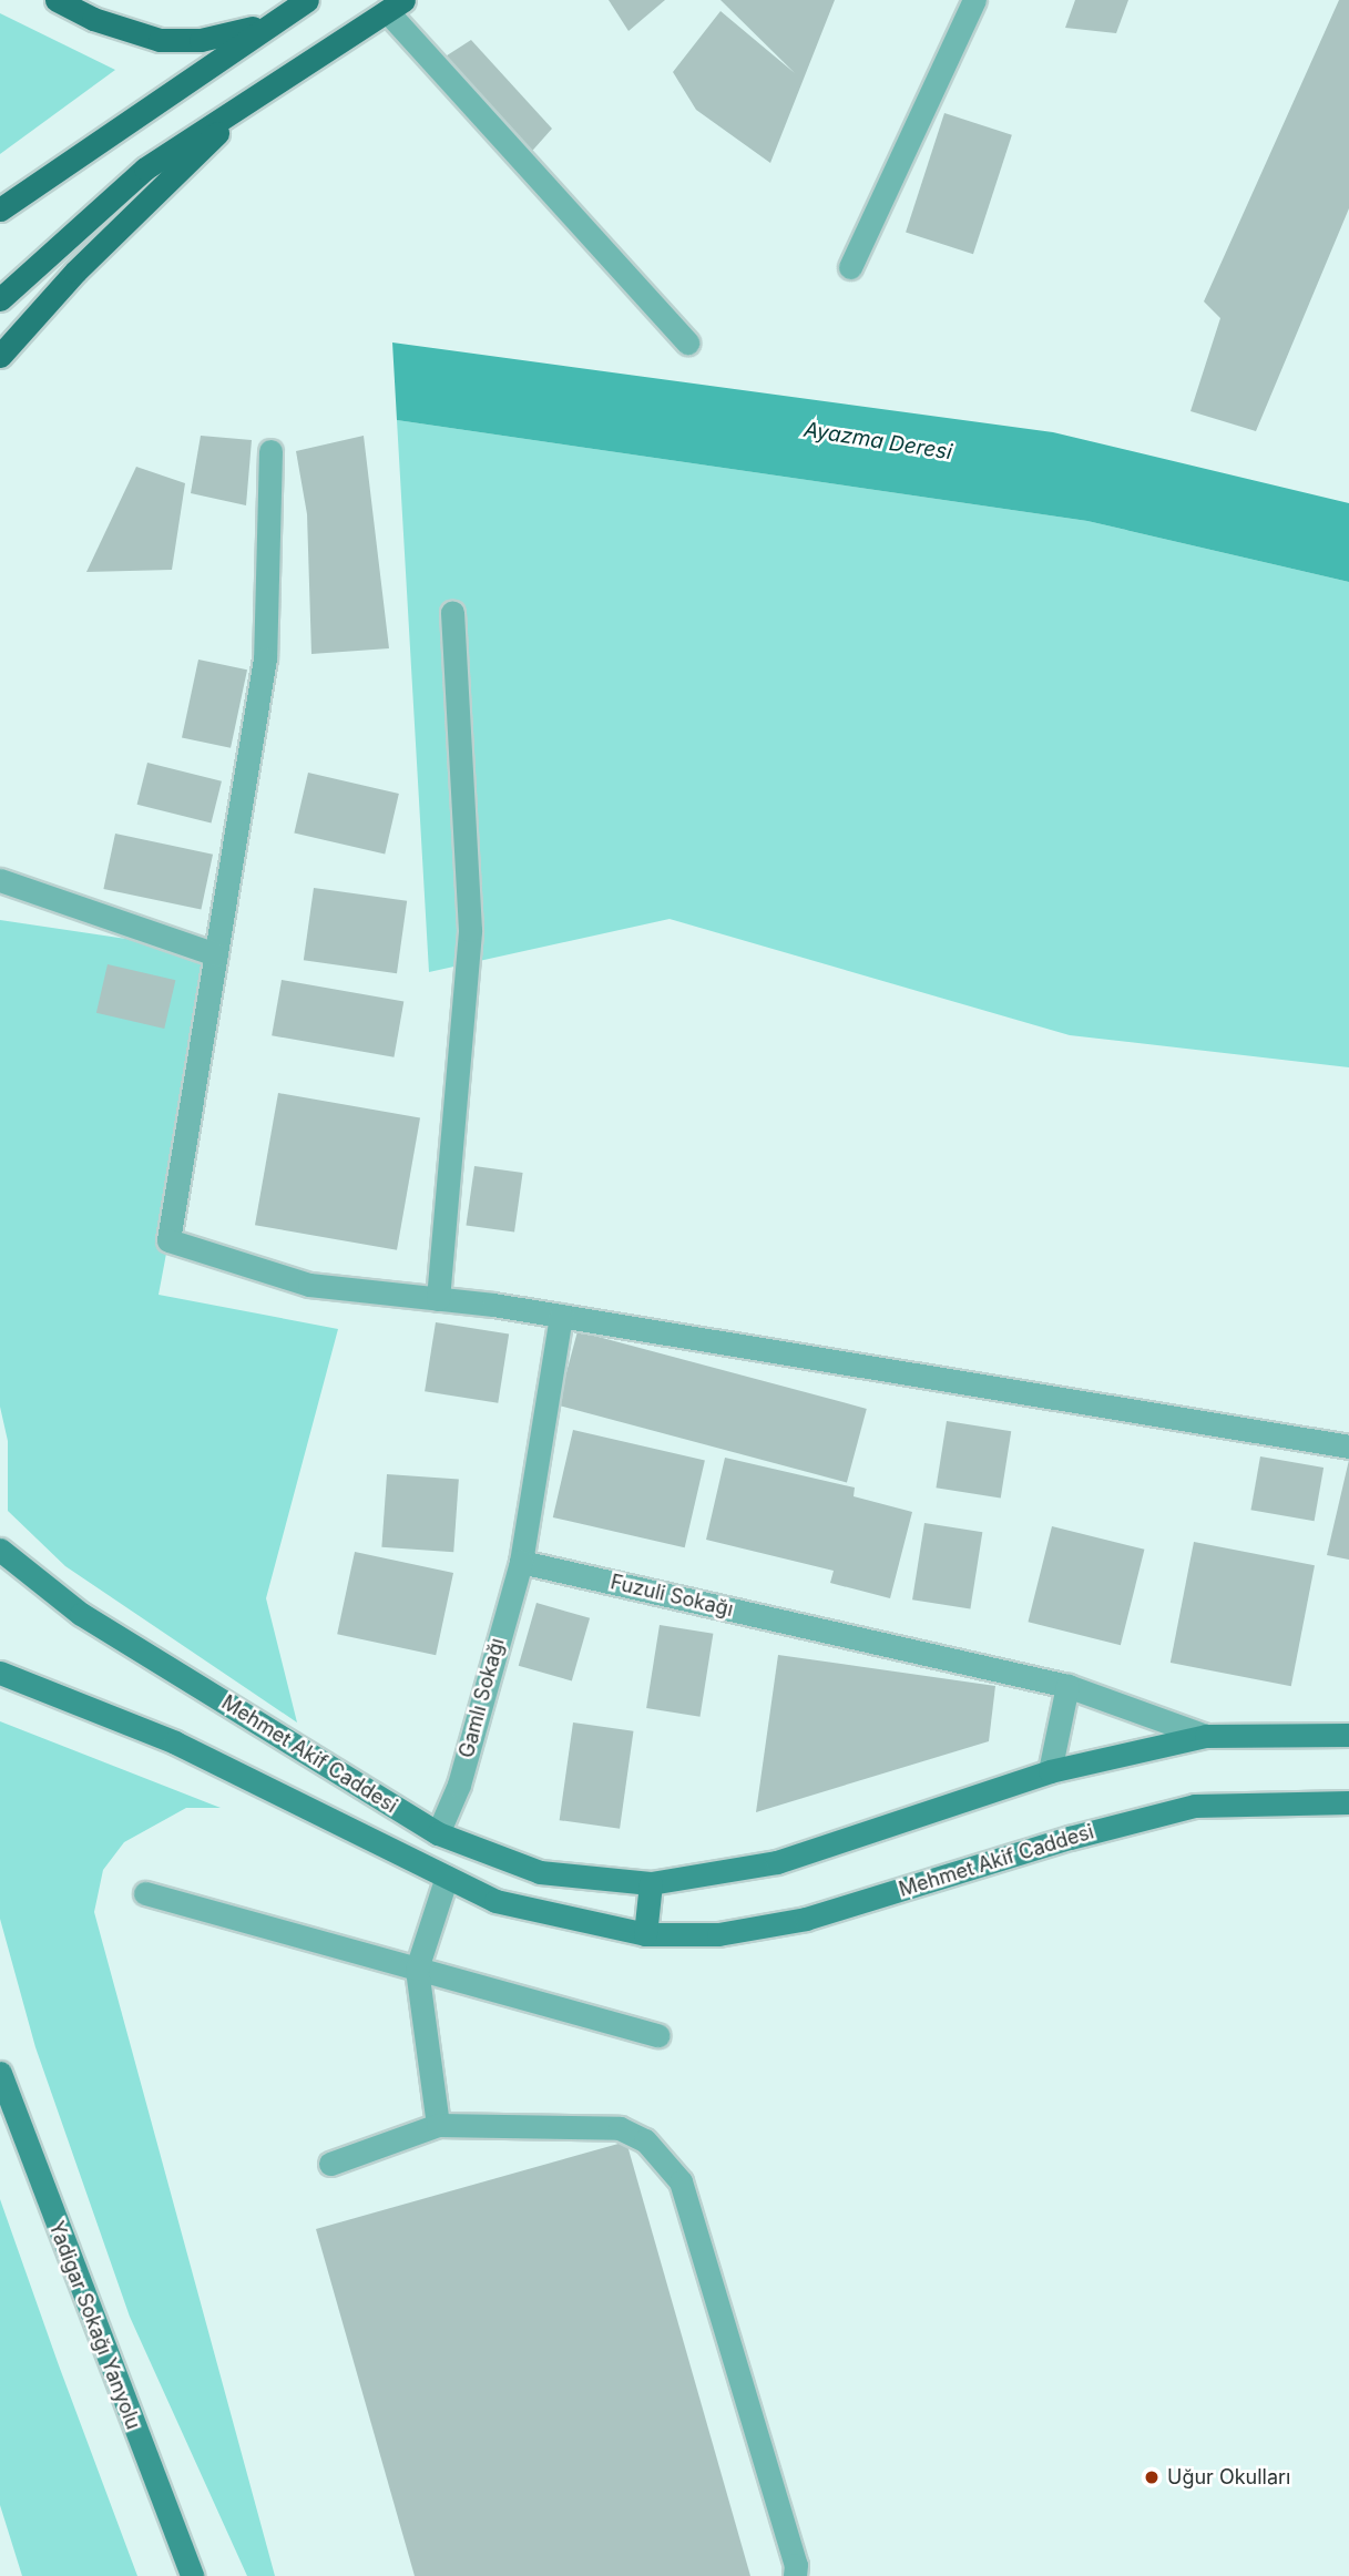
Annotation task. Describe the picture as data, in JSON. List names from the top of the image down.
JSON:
{
  "streets": {
    "main road": ["Mehmet Akif Caddesi", "Yadigar Sokağı Yanyolu"],
    "street": ["Fuzuli Sokağı", "Gamlı Sokağı"]
  },
  "crossings": [
    ["Fuzuli Sokağı", "Gamlı Sokağı"],
    ["Fuzuli Sokağı", "Mehmet Akif Caddesi"],
    ["Gamlı Sokağı", "Mehmet Akif Caddesi"]
  ],
  "water": ["Ayazma Deresi"],
  "places": ["Uğur Okulları"]
}
